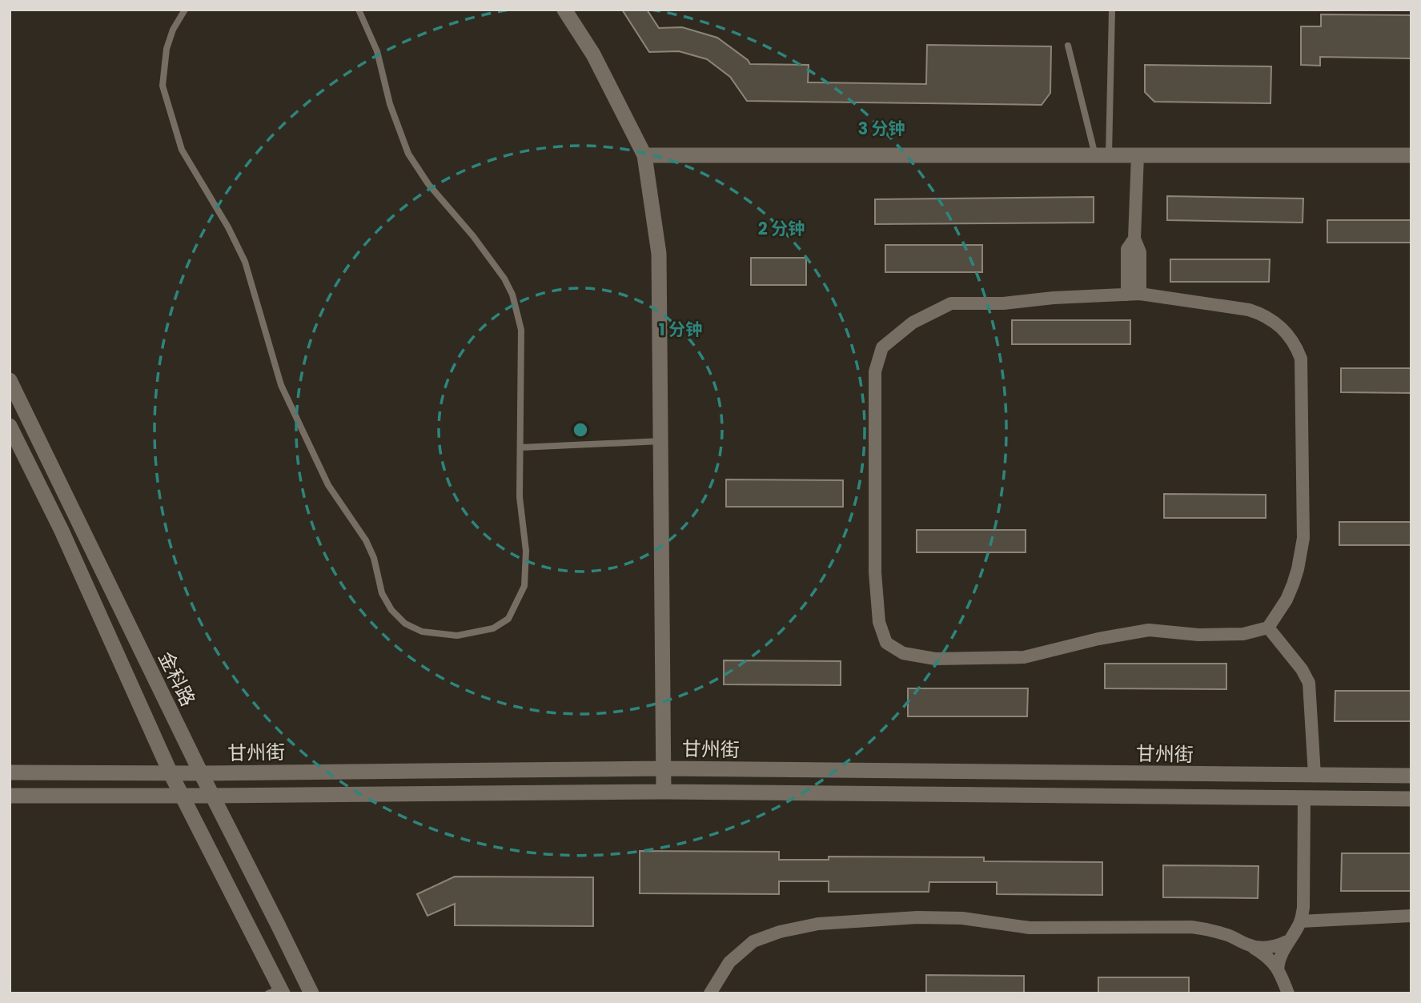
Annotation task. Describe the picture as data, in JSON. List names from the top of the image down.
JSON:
{
  "streets": {
    "street": ["金科路", "甘州街"]
  },
  "crossings": [
    ["金科路", "甘州街"]
  ],
  "rings": ["3 分钟", "2 分钟", "1 分钟"]
}
